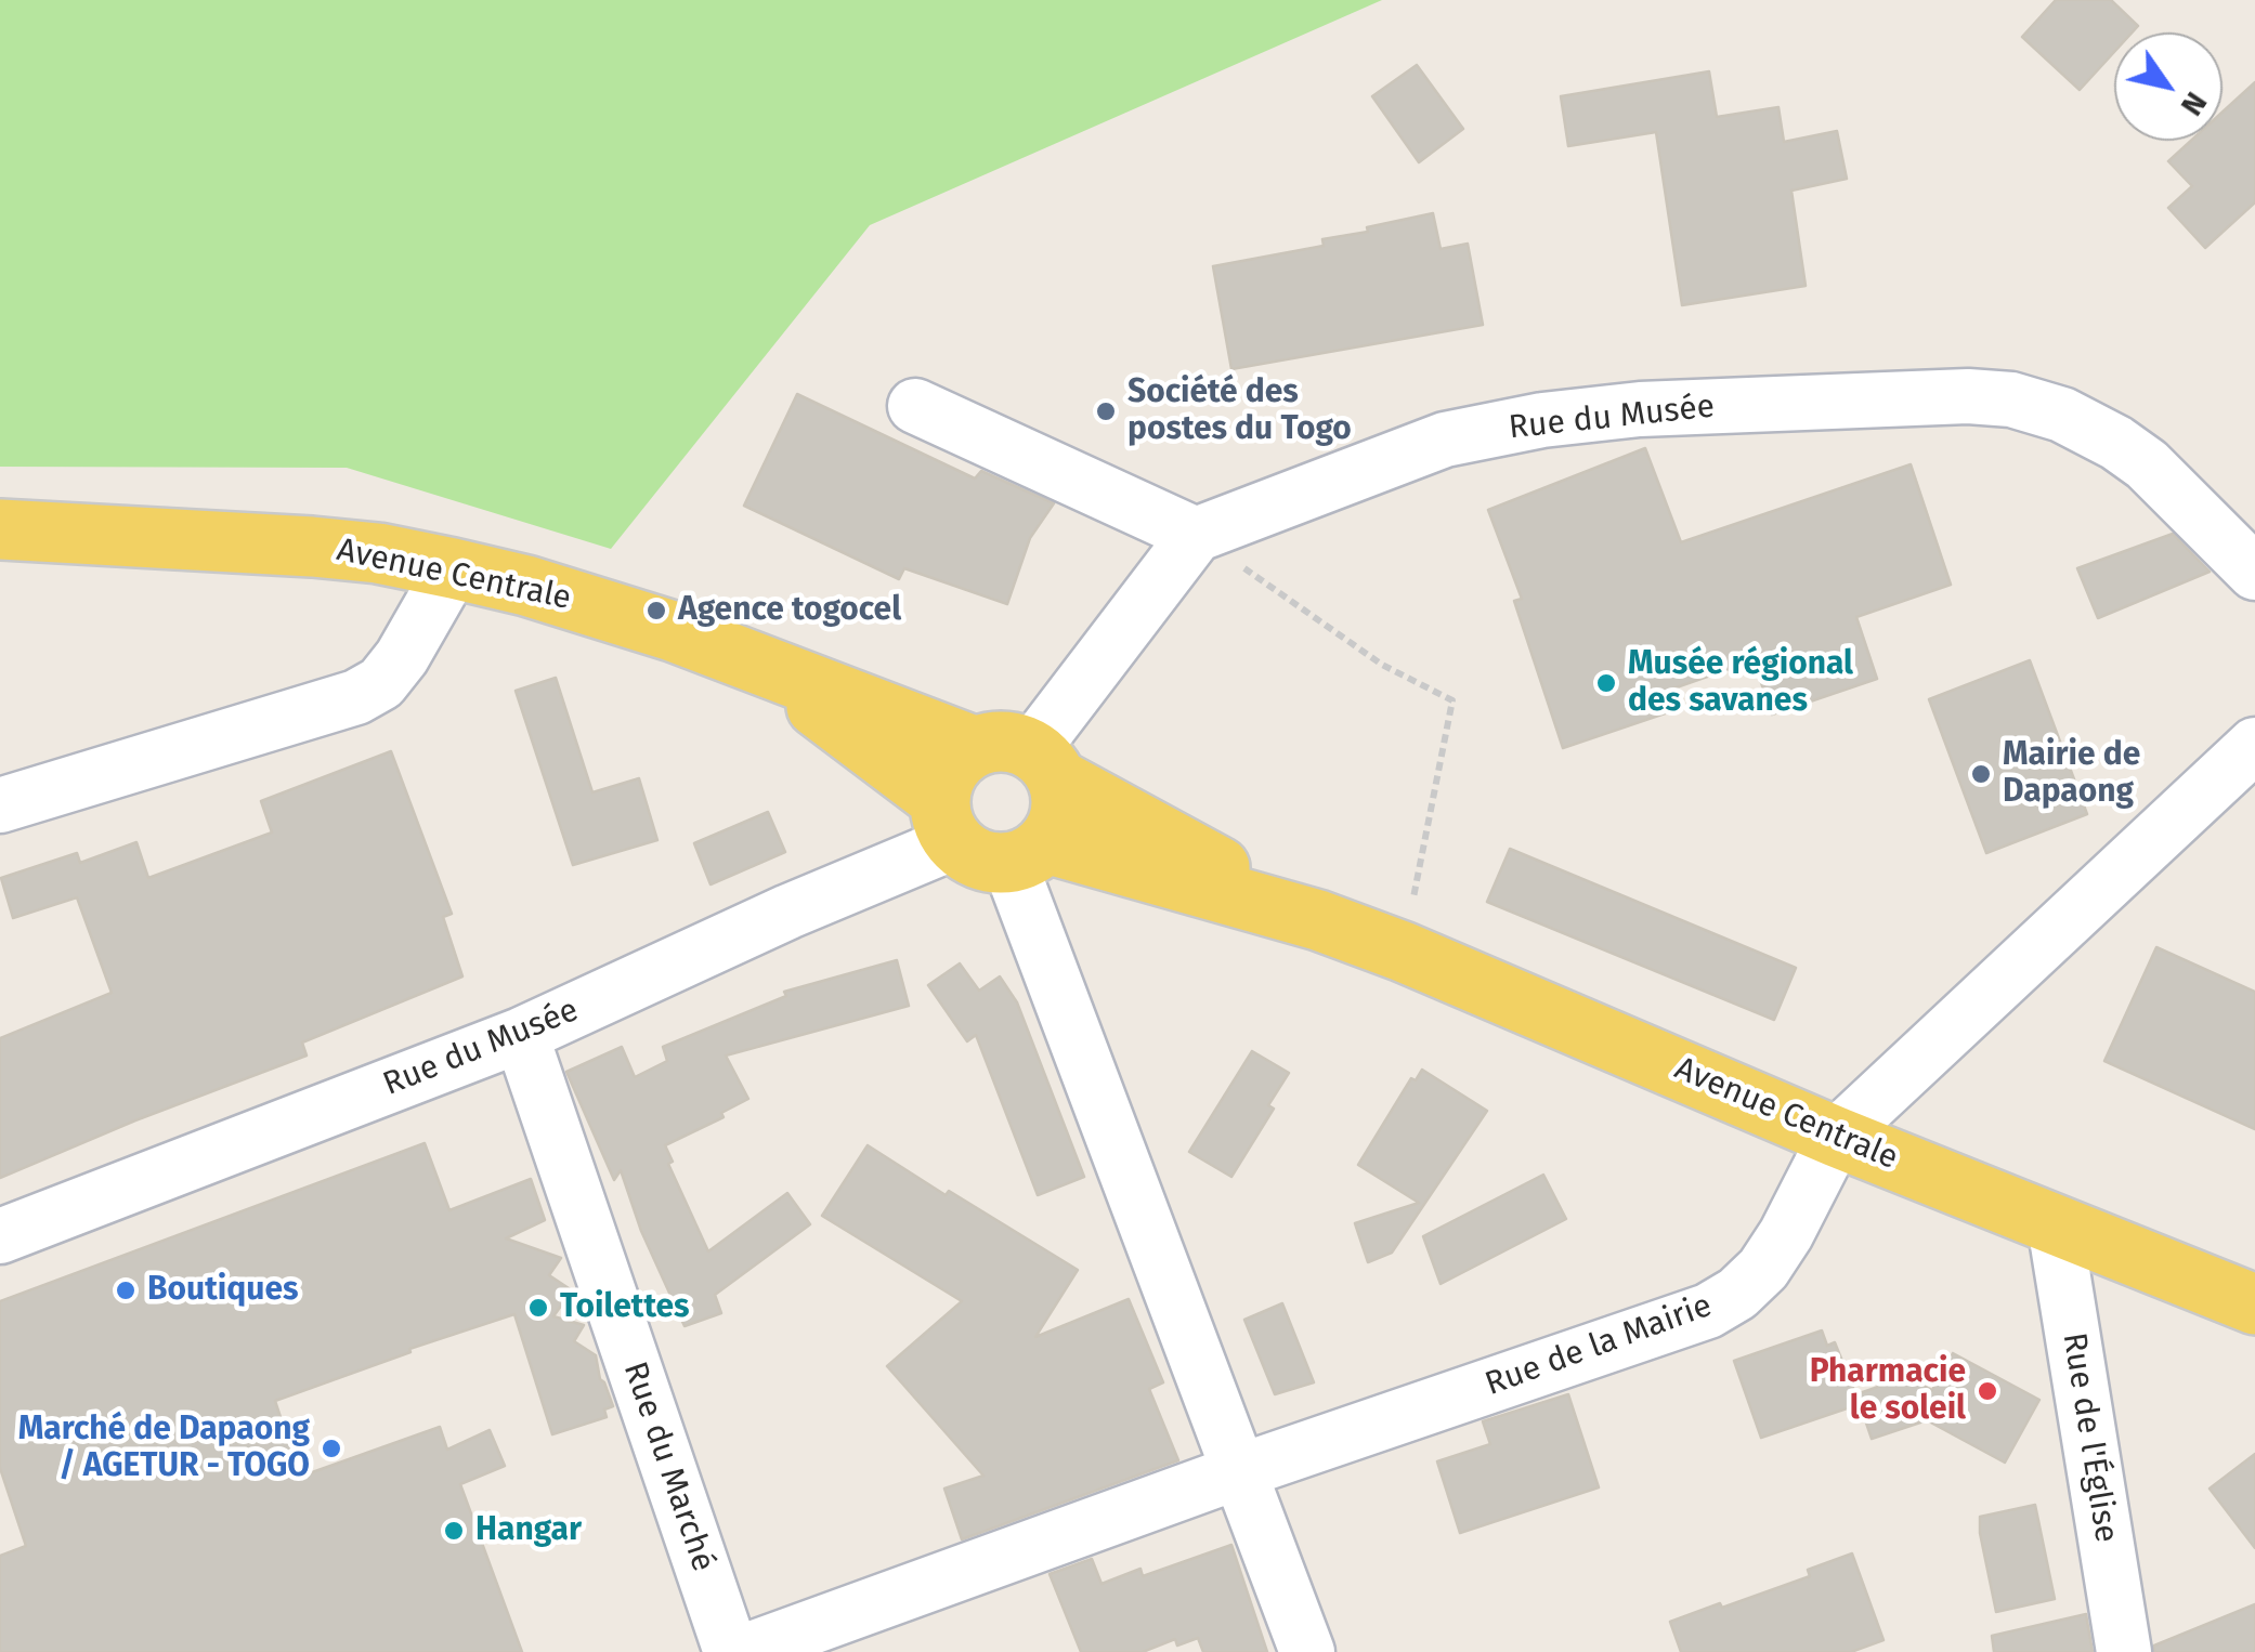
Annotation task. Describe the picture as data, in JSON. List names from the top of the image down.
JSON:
{
  "streets": {
    "main road": ["Avenue Centrale"],
    "street": [
      "Rue du Musée",
      "Rue de la Mairie",
      "Rue de l'Église",
      "Rue du Marché"
    ]
  },
  "crossings": [
    ["Rue du Musée", "Avenue Centrale"],
    ["Rue du Musée", "Rue du Marché"],
    ["Avenue Centrale", "Rue de la Mairie"],
    ["Avenue Centrale", "Rue de l'Église"]
  ],
  "places": [
    "Société des postes du Togo",
    "Agence togocel",
    "Musée régional des savanes",
    "Mairie de Dapaong",
    "Boutiques",
    "Toilettes",
    "Pharmacie le soleil",
    "Marché de Dapaong / AGETUR - TOGO",
    "Hangar"
  ],
  "north": "bottom right"
}
